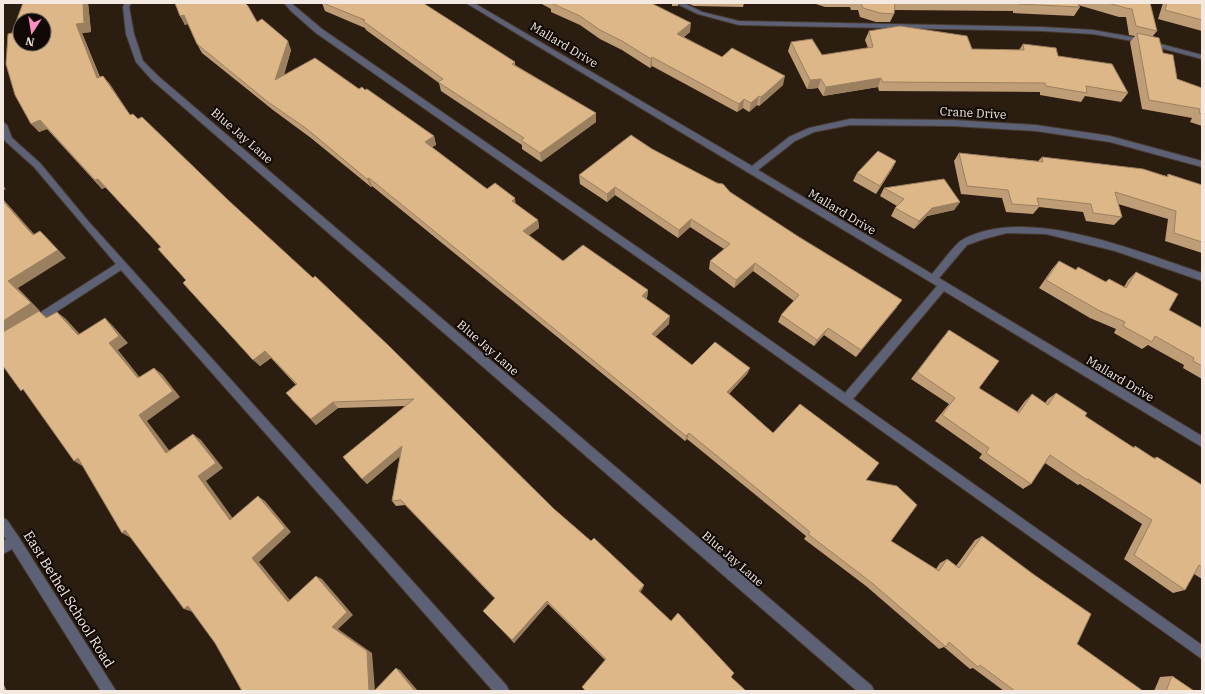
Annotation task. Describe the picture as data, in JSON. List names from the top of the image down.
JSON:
{
  "streets": {
    "street": [
      "Mallard Drive",
      "Crane Drive",
      "Blue Jay Lane",
      "East Bethel School Road"
    ]
  },
  "crossings": [
    ["Mallard Drive", "Crane Drive"]
  ],
  "north": "bottom"
}
